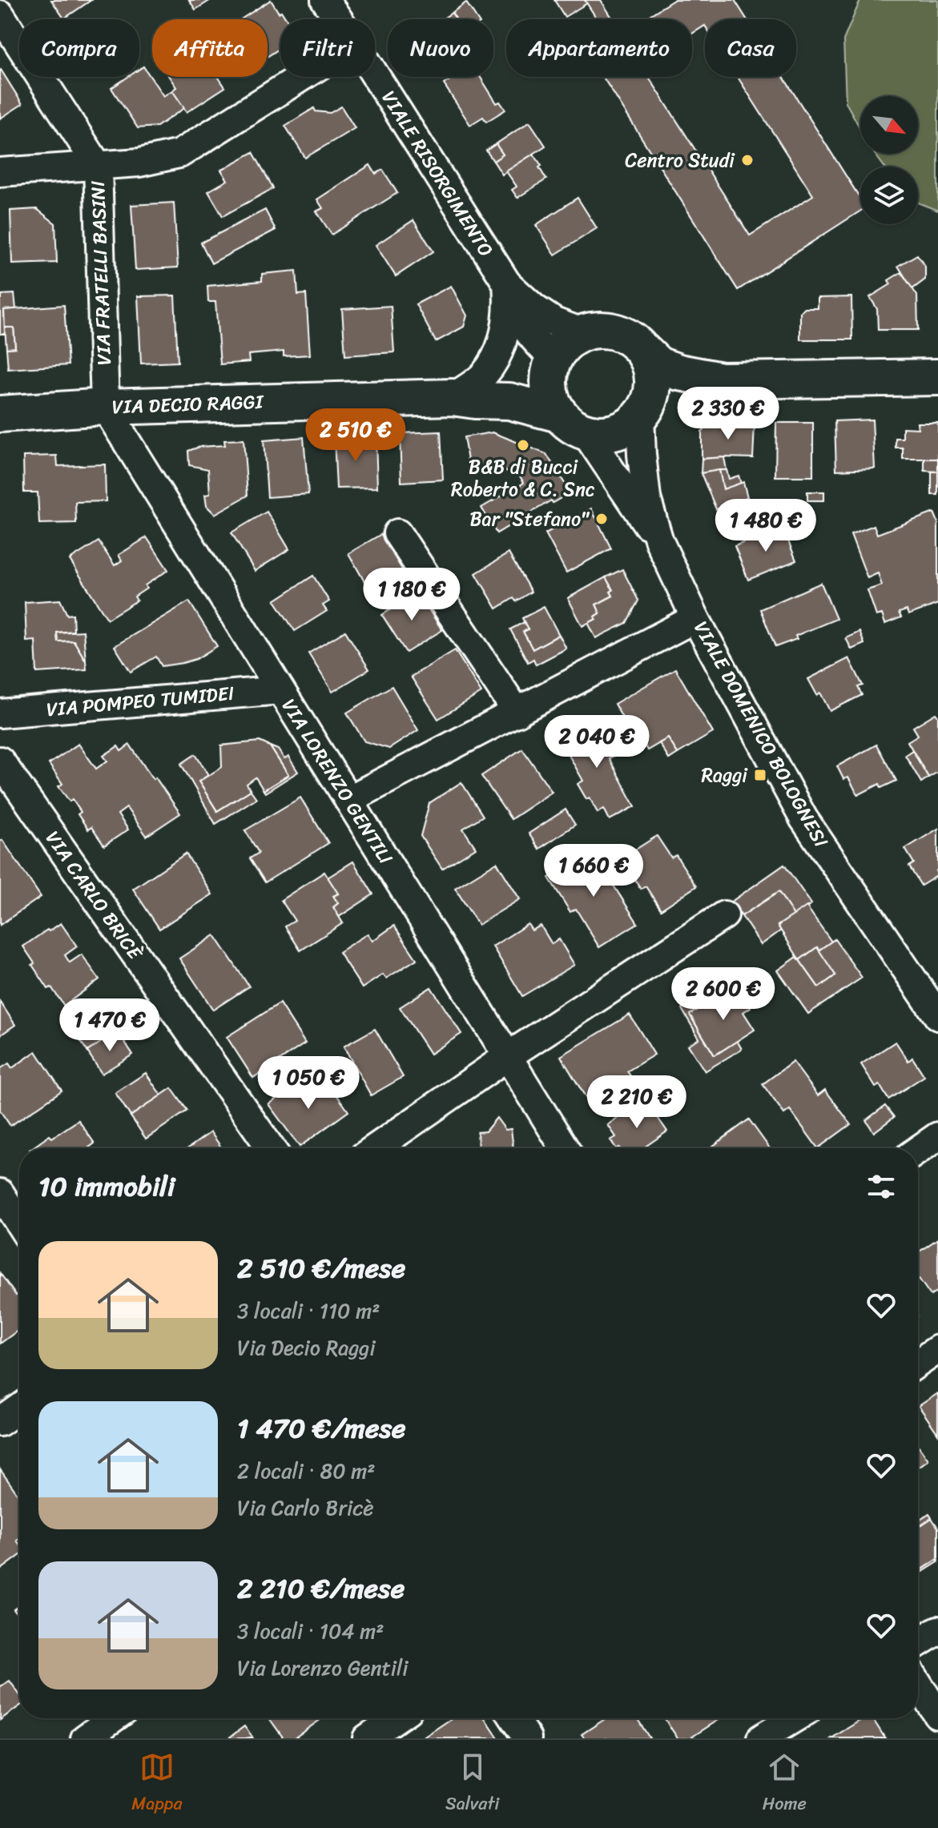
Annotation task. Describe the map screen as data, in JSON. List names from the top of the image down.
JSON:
{
  "streets": {
    "main road": ["VIA DECIO RAGGI"],
    "street": [
      "VIALE RISORGIMENTO",
      "VIA FRATELLI BASINI",
      "VIA POMPEO TUMIDEI",
      "VIALE DOMENICO BOLOGNESI",
      "VIA LORENZO GENTILI",
      "VIA CARLO BRICÈ"
    ]
  },
  "crossings": [
    ["VIALE RISORGIMENTO", "VIA DECIO RAGGI"],
    ["VIALE RISORGIMENTO", "VIALE DOMENICO BOLOGNESI"],
    ["VIA FRATELLI BASINI", "VIA DECIO RAGGI"],
    ["VIA FRATELLI BASINI", "VIA LORENZO GENTILI"],
    ["VIA DECIO RAGGI", "VIALE DOMENICO BOLOGNESI"],
    ["VIA DECIO RAGGI", "VIA LORENZO GENTILI"],
    ["VIA POMPEO TUMIDEI", "VIA LORENZO GENTILI"]
  ],
  "places": {
    "other": ["Centro Studi", "B&B di Bucci Roberto & C. Snc", "Bar \"Stefano\""],
    "transit": ["Raggi"]
  },
  "north": "bottom right",
  "page": {
    "chip": [
      "Compra",
      "Affitta",
      "Filtri",
      "Nuovo",
      "Appartamento",
      "Casa"
    ],
    "price": [
      "2 330 €",
      "2 510 €",
      "1 480 €",
      "1 180 €",
      "2 040 €",
      "1 660 €",
      "2 600 €",
      "1 470 €",
      "1 050 €",
      "2 210 €"
    ],
    "heading": "10 immobili",
    "list": [
      {
        "name": "2 510 €/mese",
        "note": "3 locali · 110 m² · Via Decio Raggi"
      },
      {
        "name": "1 470 €/mese",
        "note": "2 locali · 80 m² · Via Carlo Bricè"
      },
      {
        "name": "2 210 €/mese",
        "note": "3 locali · 104 m² · Via Lorenzo Gentili"
      }
    ],
    "tabs": ["Mappa", "Salvati", "Home"]
  }
}
